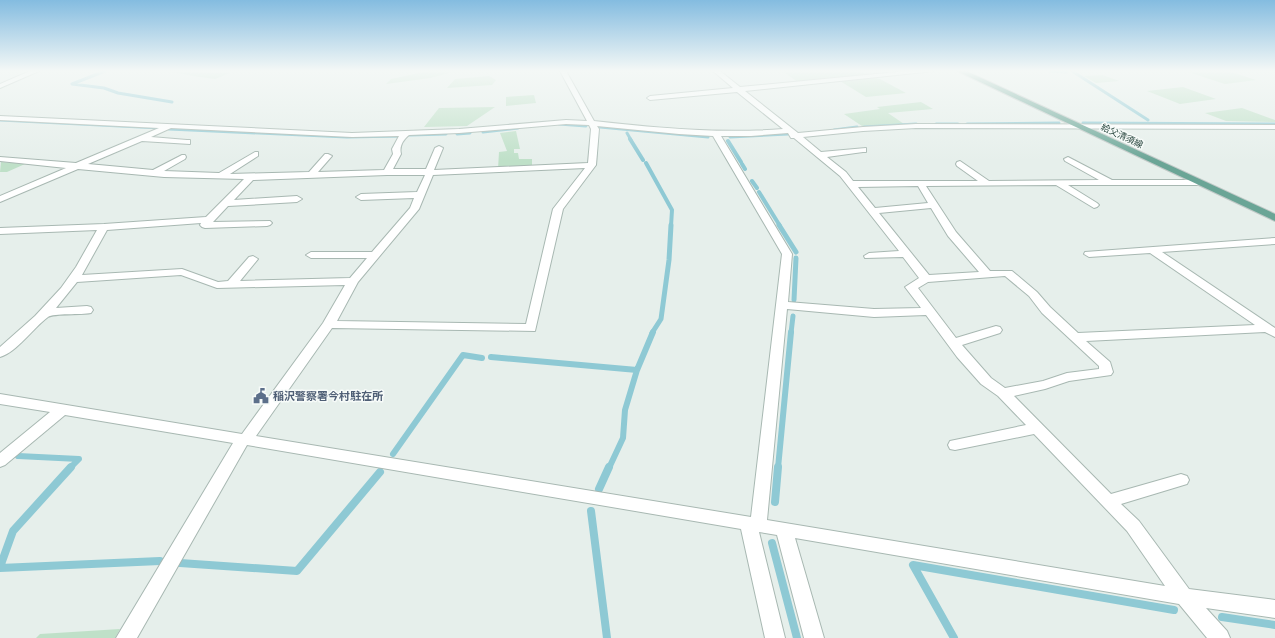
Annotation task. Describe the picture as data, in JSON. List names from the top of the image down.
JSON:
{
  "streets": {
    "main road": ["給父清須線"]
  },
  "places": {
    "public building": ["稲沢警察署今村駐在所"]
  }
}
